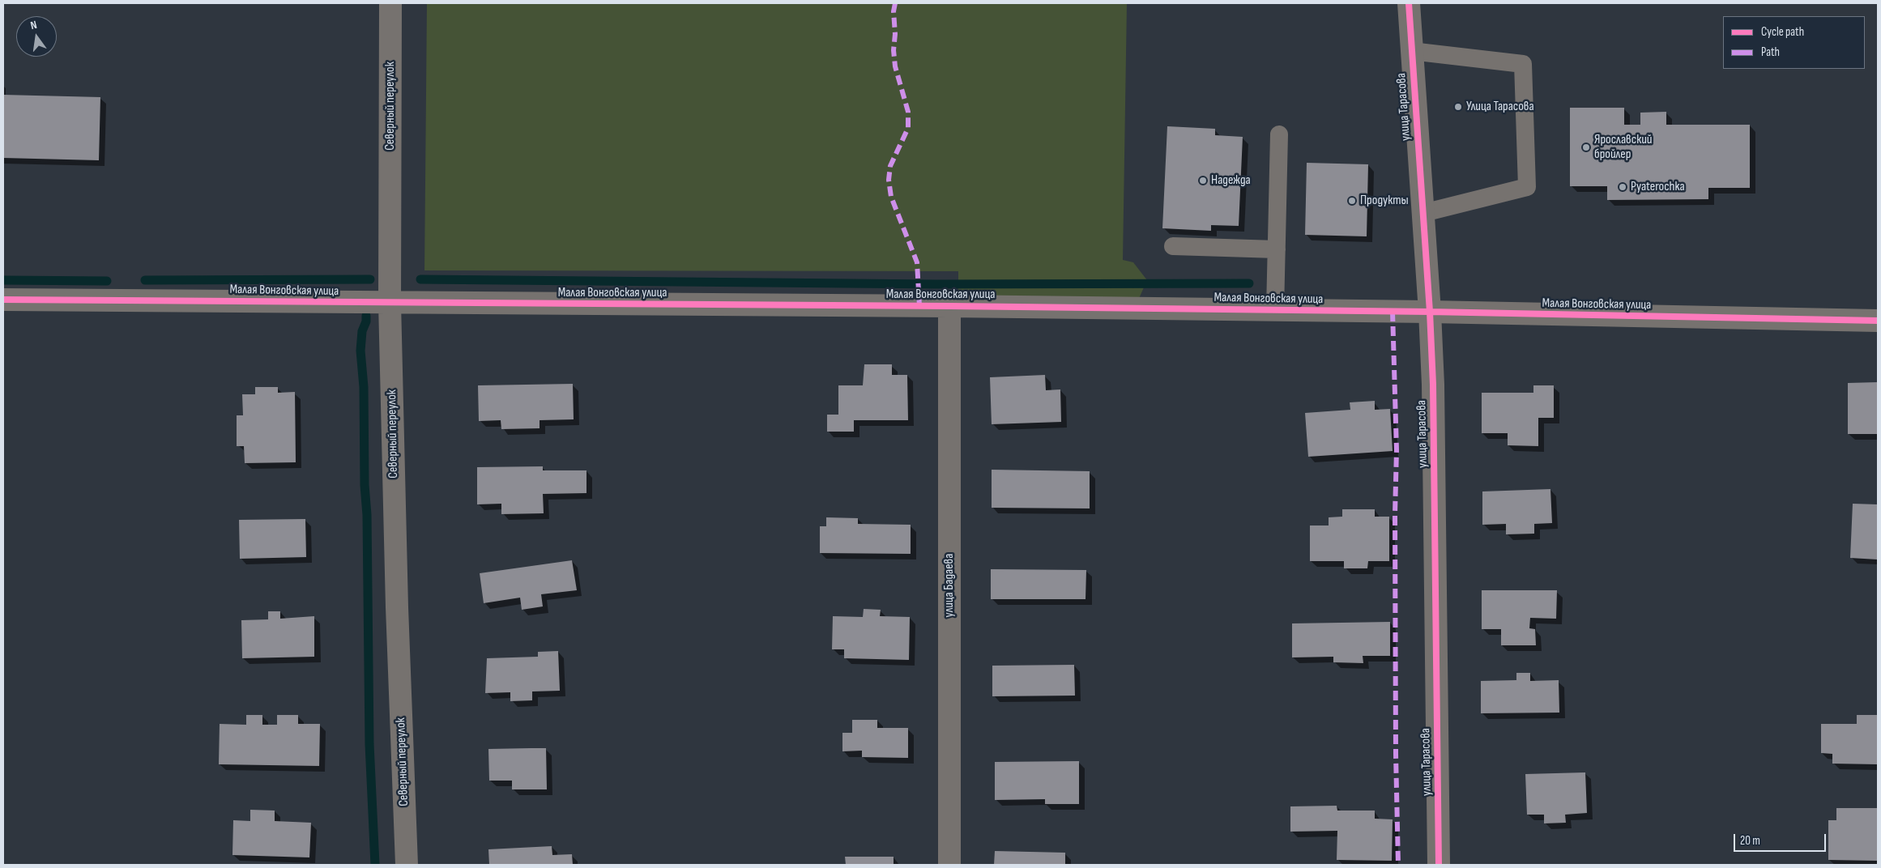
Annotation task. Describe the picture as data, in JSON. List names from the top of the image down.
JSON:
{
  "streets": {
    "street": [
      "Северный переулок",
      "улица Тарасова",
      "Малая Вонговская улица",
      "улица Бадаева"
    ]
  },
  "crossings": [
    ["Северный переулок", "Малая Вонговская улица"],
    ["улица Тарасова", "Малая Вонговская улица"],
    ["Малая Вонговская улица", "улица Бадаева"]
  ],
  "places": [
    "Улица Тарасова",
    "Ярославский бройлер",
    "Надежда",
    "Pyaterochka",
    "Продукты"
  ],
  "legend": ["Cycle path", "Path"],
  "scale_bar": "20 m",
  "north": "top"
}
